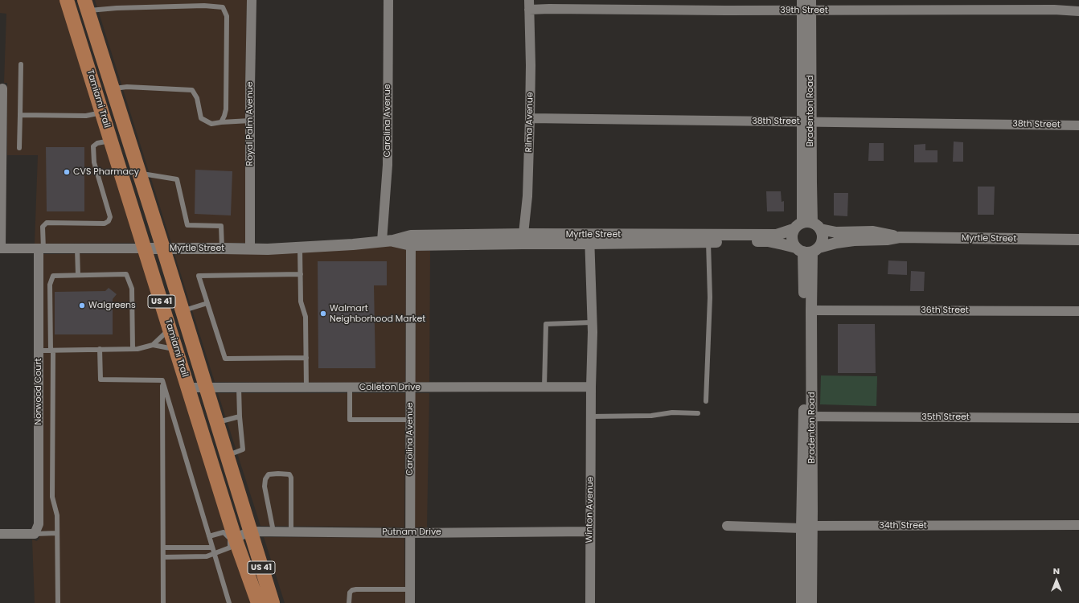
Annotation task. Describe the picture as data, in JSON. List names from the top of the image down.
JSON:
{
  "streets": {
    "main road": ["Tamiami Trail", "US 41"],
    "street": [
      "39th Street",
      "Bradenton Road",
      "Carolina Avenue",
      "38th Street",
      "Rilma Avenue",
      "Royal Palm Avenue",
      "Myrtle Street",
      "36th Street",
      "Colleton Drive",
      "Norwood Court",
      "35th Street",
      "Winton Avenue",
      "34th Street",
      "Putnam Drive"
    ]
  },
  "crossings": [
    ["39th Street", "Bradenton Road"],
    ["39th Street", "Rilma Avenue"],
    ["Tamiami Trail", "Myrtle Street"],
    ["Tamiami Trail", "Colleton Drive"],
    ["Tamiami Trail", "Putnam Drive"],
    ["Bradenton Road", "38th Street"],
    ["Bradenton Road", "Myrtle Street"],
    ["Bradenton Road", "36th Street"],
    ["Bradenton Road", "35th Street"],
    ["Bradenton Road", "34th Street"],
    ["Carolina Avenue", "Myrtle Street"],
    ["Carolina Avenue", "Colleton Drive"],
    ["Carolina Avenue", "Putnam Drive"],
    ["38th Street", "Rilma Avenue"],
    ["Rilma Avenue", "Myrtle Street"],
    ["Royal Palm Avenue", "Myrtle Street"],
    ["Myrtle Street", "Norwood Court"],
    ["Myrtle Street", "Winton Avenue"],
    ["Colleton Drive", "Winton Avenue"],
    ["Winton Avenue", "Putnam Drive"]
  ],
  "places": ["CVS Pharmacy", "Walgreens", "Walmart Neighborhood Market"],
  "north": "top"
}
